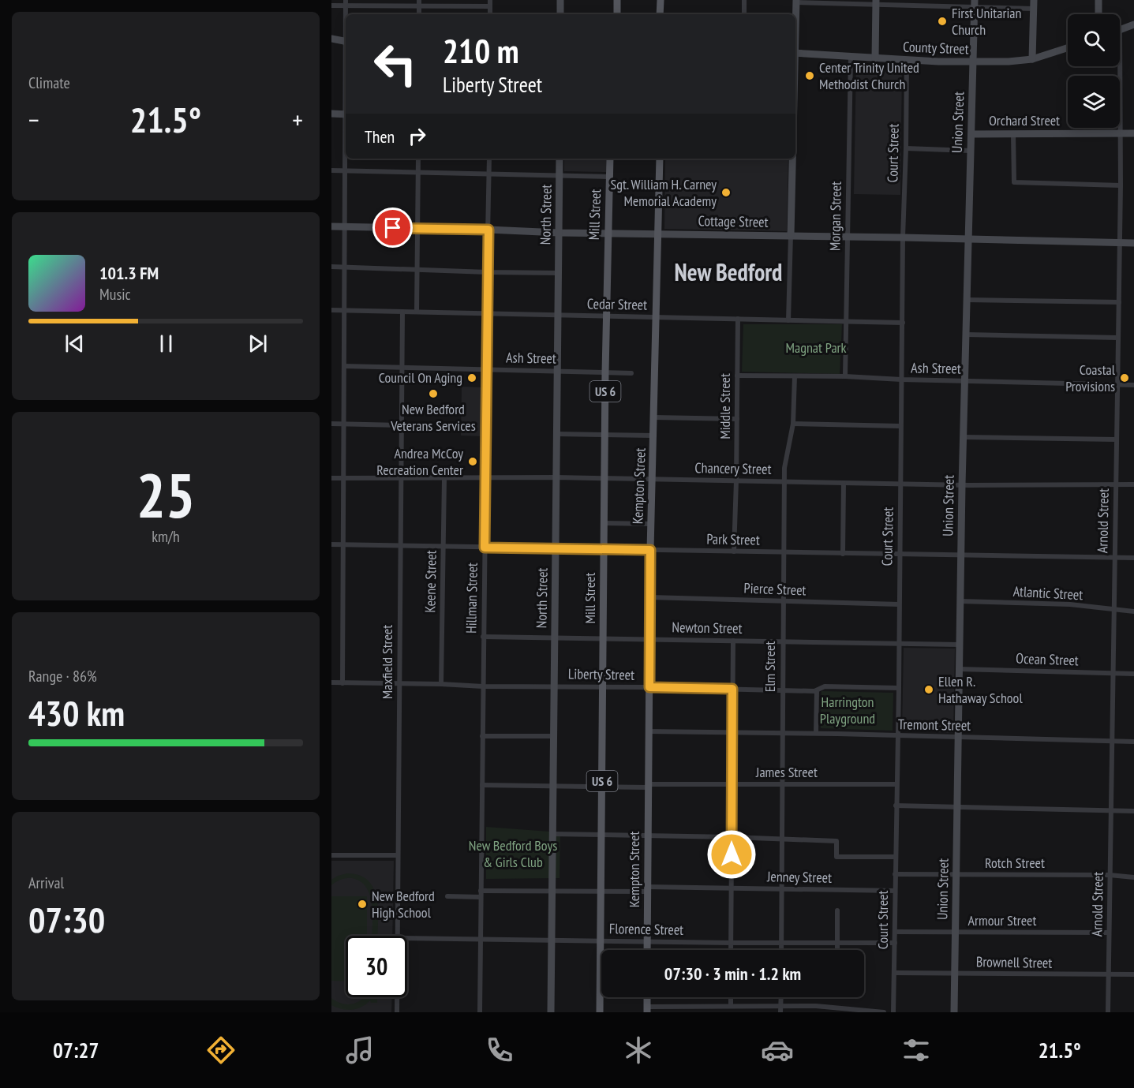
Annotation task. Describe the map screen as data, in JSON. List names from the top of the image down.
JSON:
{
  "streets": {
    "main road": [
      "County Street",
      "Orchard Street",
      "Union Street",
      "North Street",
      "Mill Street",
      "Cottage Street",
      "US 6",
      "Kempton Street"
    ],
    "street": [
      "Court Street",
      "Morgan Street",
      "Cedar Street",
      "Ash Street",
      "Middle Street",
      "Chancery Street",
      "Arnold Street",
      "Park Street",
      "Keene Street",
      "Pierce Street",
      "Atlantic Street",
      "Hillman Street",
      "Newton Street",
      "Ocean Street",
      "Maxfield Street",
      "Elm Street",
      "Liberty Street",
      "Tremont Street",
      "James Street",
      "Rotch Street",
      "Jenney Street",
      "Armour Street",
      "Florence Street",
      "Brownell Street"
    ]
  },
  "crossings": [
    ["County Street", "Union Street"],
    ["County Street", "Court Street"],
    ["County Street", "Morgan Street"],
    ["Orchard Street", "Union Street"],
    ["Orchard Street", "Arnold Street"],
    ["Union Street", "Cottage Street"],
    ["Union Street", "Ash Street"],
    ["Union Street", "Chancery Street"],
    ["Union Street", "Park Street"],
    ["Union Street", "Atlantic Street"],
    ["Union Street", "Newton Street"],
    ["Union Street", "Ocean Street"],
    ["Union Street", "Tremont Street"],
    ["Union Street", "Rotch Street"],
    ["Union Street", "Armour Street"],
    ["Union Street", "Brownell Street"],
    ["Court Street", "Cottage Street"],
    ["Court Street", "Cedar Street"],
    ["Court Street", "Ash Street"],
    ["Court Street", "Chancery Street"],
    ["Court Street", "Park Street"],
    ["Court Street", "Pierce Street"],
    ["Court Street", "Newton Street"],
    ["Court Street", "Liberty Street"],
    ["Court Street", "Tremont Street"],
    ["Court Street", "James Street"],
    ["Court Street", "Rotch Street"],
    ["Court Street", "Jenney Street"],
    ["Court Street", "Armour Street"],
    ["Court Street", "Florence Street"],
    ["Court Street", "Brownell Street"],
    ["North Street", "Cottage Street"],
    ["North Street", "Cedar Street"],
    ["North Street", "Ash Street"],
    ["North Street", "Chancery Street"],
    ["North Street", "Park Street"],
    ["North Street", "Newton Street"],
    ["North Street", "Liberty Street"],
    ["North Street", "James Street"],
    ["North Street", "Jenney Street"],
    ["North Street", "Florence Street"],
    ["Mill Street", "Cottage Street"],
    ["Mill Street", "Cedar Street"],
    ["Mill Street", "Ash Street"],
    ["Mill Street", "Chancery Street"],
    ["Mill Street", "Park Street"],
    ["Mill Street", "Newton Street"],
    ["Mill Street", "Liberty Street"],
    ["Mill Street", "James Street"],
    ["Mill Street", "Jenney Street"],
    ["Mill Street", "Florence Street"],
    ["Morgan Street", "Cottage Street"],
    ["Morgan Street", "Cedar Street"],
    ["Morgan Street", "Ash Street"],
    ["Cottage Street", "Kempton Street"],
    ["Cottage Street", "Arnold Street"],
    ["Cottage Street", "Hillman Street"],
    ["Cedar Street", "Middle Street"],
    ["Cedar Street", "Kempton Street"],
    ["Cedar Street", "Hillman Street"],
    ["Cedar Street", "Maxfield Street"],
    ["Ash Street", "Middle Street"],
    ["Ash Street", "Arnold Street"],
    ["Ash Street", "Hillman Street"],
    ["Ash Street", "Maxfield Street"],
    ["Ash Street", "Elm Street"],
    ["Middle Street", "Chancery Street"],
    ["Middle Street", "Park Street"],
    ["Chancery Street", "Kempton Street"],
    ["Chancery Street", "Arnold Street"],
    ["Chancery Street", "Keene Street"],
    ["Chancery Street", "Hillman Street"],
    ["Chancery Street", "Maxfield Street"],
    ["Chancery Street", "Elm Street"],
    ["Kempton Street", "Park Street"],
    ["Kempton Street", "Pierce Street"],
    ["Kempton Street", "Newton Street"],
    ["Kempton Street", "Liberty Street"],
    ["Kempton Street", "Tremont Street"],
    ["Kempton Street", "James Street"],
    ["Kempton Street", "Jenney Street"],
    ["Kempton Street", "Florence Street"],
    ["Arnold Street", "Park Street"],
    ["Arnold Street", "Atlantic Street"],
    ["Arnold Street", "Ocean Street"],
    ["Arnold Street", "Tremont Street"],
    ["Arnold Street", "Rotch Street"],
    ["Arnold Street", "Armour Street"],
    ["Arnold Street", "Brownell Street"],
    ["Park Street", "Keene Street"],
    ["Park Street", "Hillman Street"],
    ["Park Street", "Maxfield Street"],
    ["Park Street", "Elm Street"],
    ["Keene Street", "Liberty Street"],
    ["Pierce Street", "Elm Street"],
    ["Hillman Street", "Newton Street"],
    ["Hillman Street", "Liberty Street"],
    ["Hillman Street", "James Street"],
    ["Hillman Street", "Jenney Street"],
    ["Hillman Street", "Florence Street"],
    ["Newton Street", "Elm Street"],
    ["Maxfield Street", "Liberty Street"],
    ["Elm Street", "Liberty Street"],
    ["Elm Street", "Tremont Street"],
    ["Elm Street", "James Street"],
    ["Elm Street", "Jenney Street"],
    ["Elm Street", "Florence Street"]
  ],
  "districts": ["New Bedford"],
  "parks": ["Magnat Park", "Harrington Playground", "New Bedford Boys & Girls Club"],
  "places": [
    "First Unitarian Church",
    "Center Trinity United Methodist Church",
    "Sgt. William H. Carney Memorial Academy",
    "Council On Aging",
    "Coastal Provisions",
    "New Bedford Veterans Services",
    "Andrea McCoy Recreation Center",
    "Ellen R. Hathaway School",
    "New Bedford High School"
  ],
  "page": {
    "tile": [
      "Climate",
      ["25", "km/h"],
      ["Range · 86%", "430 km"],
      ["Arrival", "07:30"]
    ],
    "turn": ["210 m", "Liberty Street"],
    "heat": ["−", "21.5°", "+"],
    "then": "Then",
    "song": ["101.3 FM", "Music"],
    "limit": "30",
    "trip": "07:30 · 3 min · 1.2 km",
    "tabs": ["07:27", "21.5°"]
  }
}
